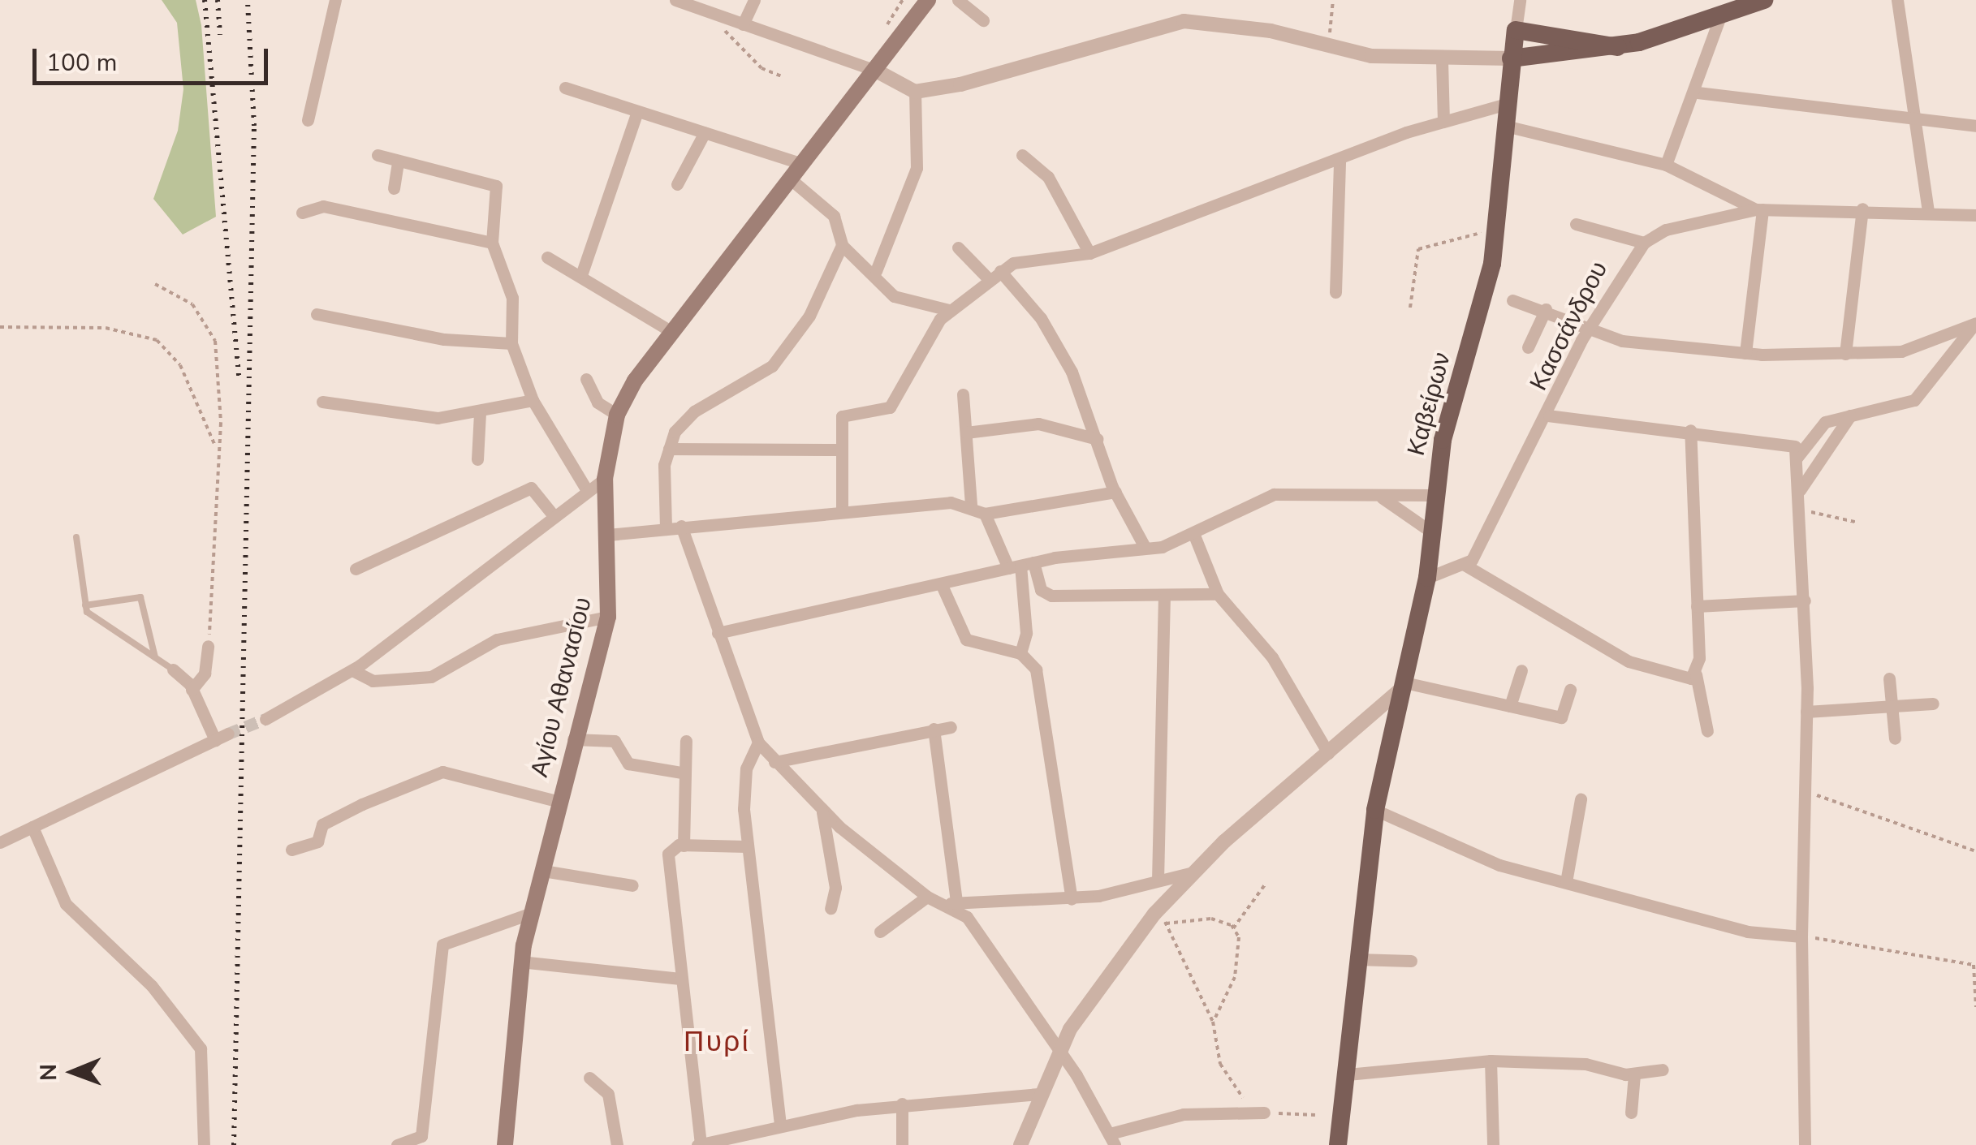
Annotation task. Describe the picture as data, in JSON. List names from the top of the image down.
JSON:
{
  "streets": {
    "main road": ["Καβείρων", "Αγίου Αθανασίου"],
    "street": ["Κασσάνδρου"]
  },
  "districts": ["Πυρί"],
  "scale_bar": "100 m",
  "north": "left"
}
